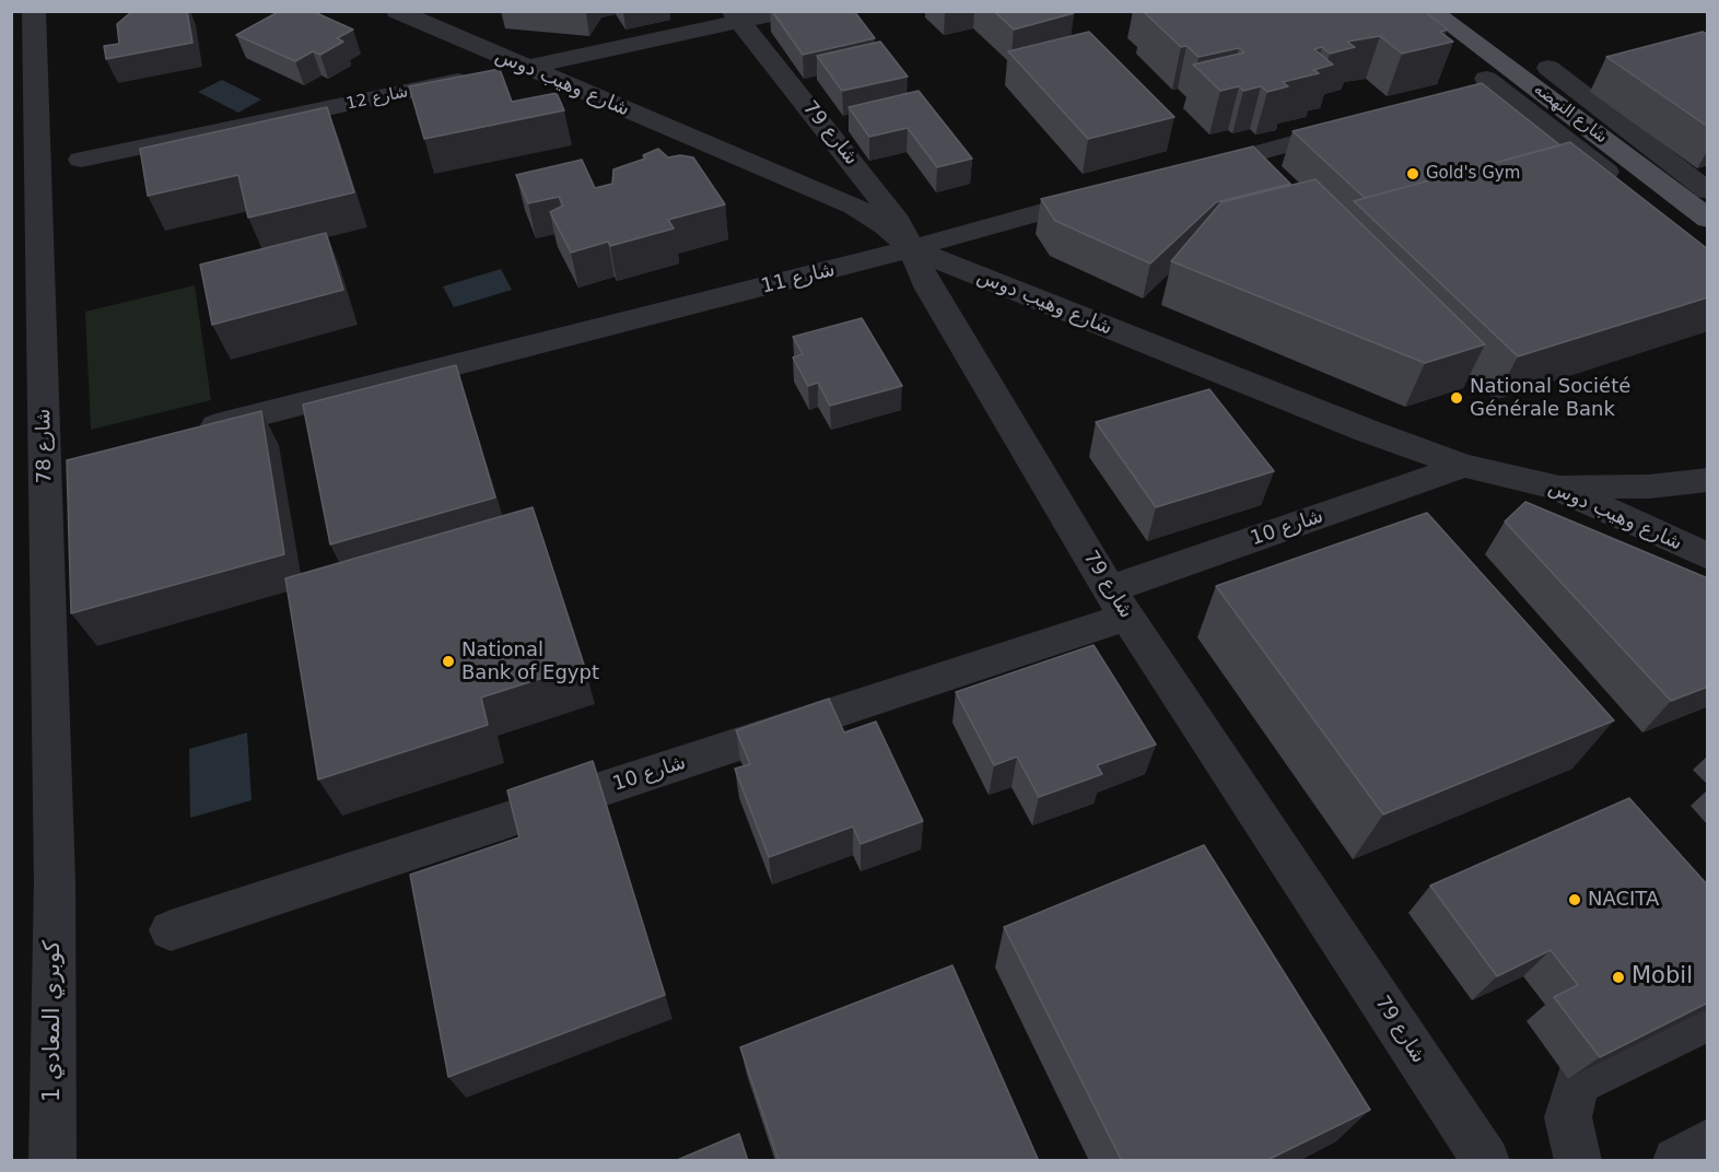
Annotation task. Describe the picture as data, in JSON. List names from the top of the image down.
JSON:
{
  "streets": {
    "main road": ["شارع النهضه"],
    "street": [
      "شارع وهيب دوس",
      "شارع 12",
      "شارع 79",
      "شارع 11",
      "شارع 78",
      "شارع 10",
      "كوبري المعادي 1"
    ]
  },
  "crossings": [
    ["شارع وهيب دوس", "شارع 12"],
    ["شارع وهيب دوس", "شارع 79"],
    ["شارع وهيب دوس", "شارع 11"],
    ["شارع وهيب دوس", "شارع 10"],
    ["شارع 12", "شارع 79"],
    ["شارع 79", "شارع 11"],
    ["شارع 79", "شارع 10"],
    ["شارع 78", "كوبري المعادي 1"]
  ],
  "places": [
    "Gold's Gym",
    "National Société Générale Bank",
    "National Bank of Egypt",
    "NACITA",
    "Mobil"
  ]
}
